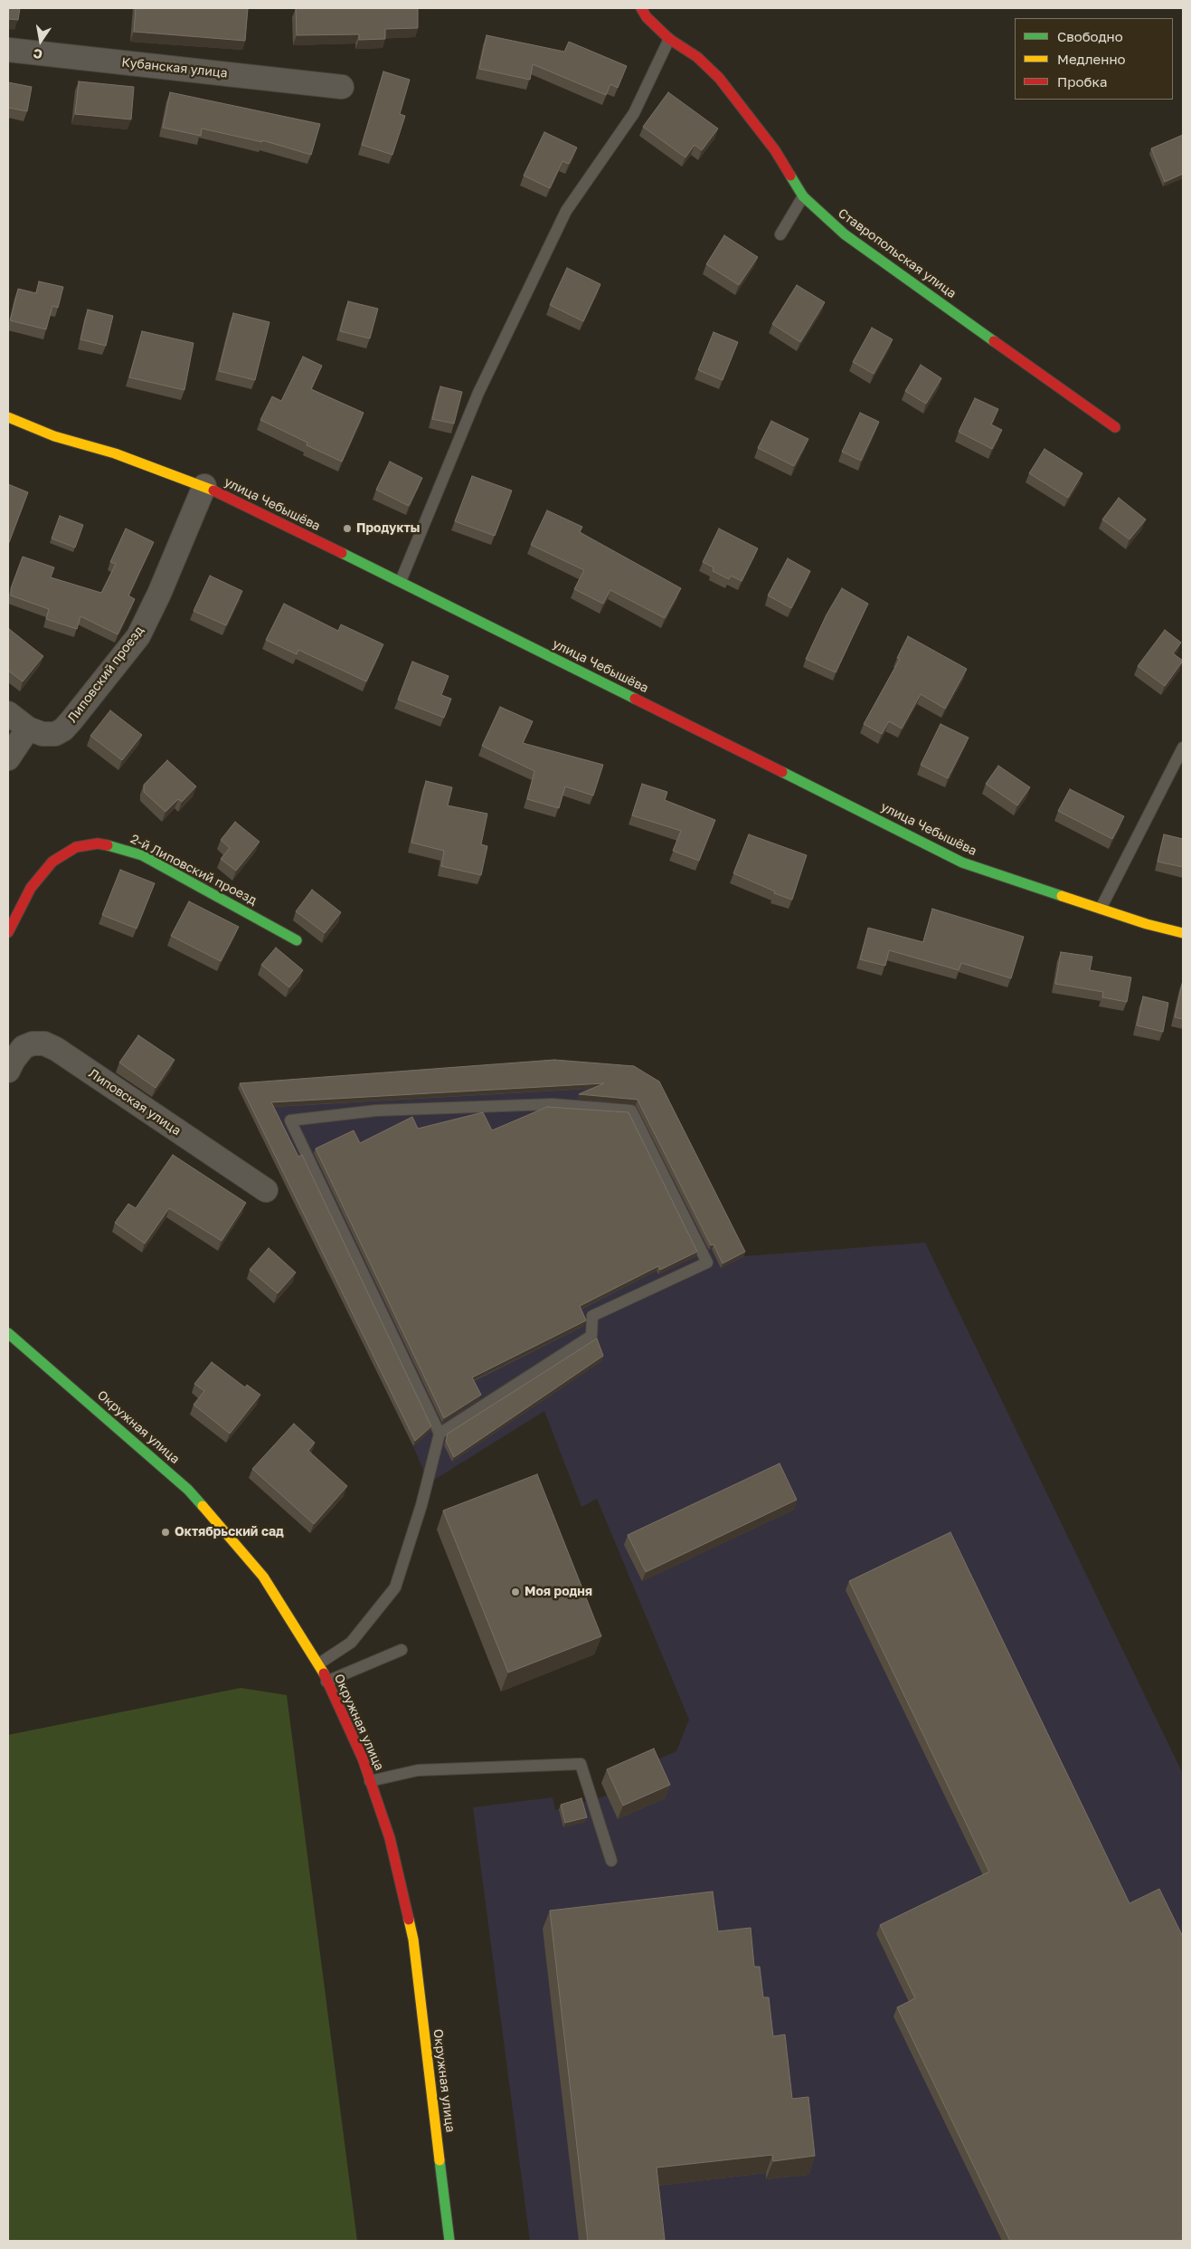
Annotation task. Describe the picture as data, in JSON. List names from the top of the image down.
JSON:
{
  "streets": {
    "street": [
      "Кубанская улица",
      "Ставропольская улица",
      "улица Чебышёва",
      "Липовский проезд",
      "2-й Липовский проезд",
      "Липовская улица",
      "Окружная улица"
    ]
  },
  "crossings": [
    ["улица Чебышёва", "Липовский проезд"]
  ],
  "places": ["Продукты", "Октябрьский сад", "Моя родня"],
  "legend": ["Свободно", "Медленно", "Пробка"],
  "north": "bottom"
}
